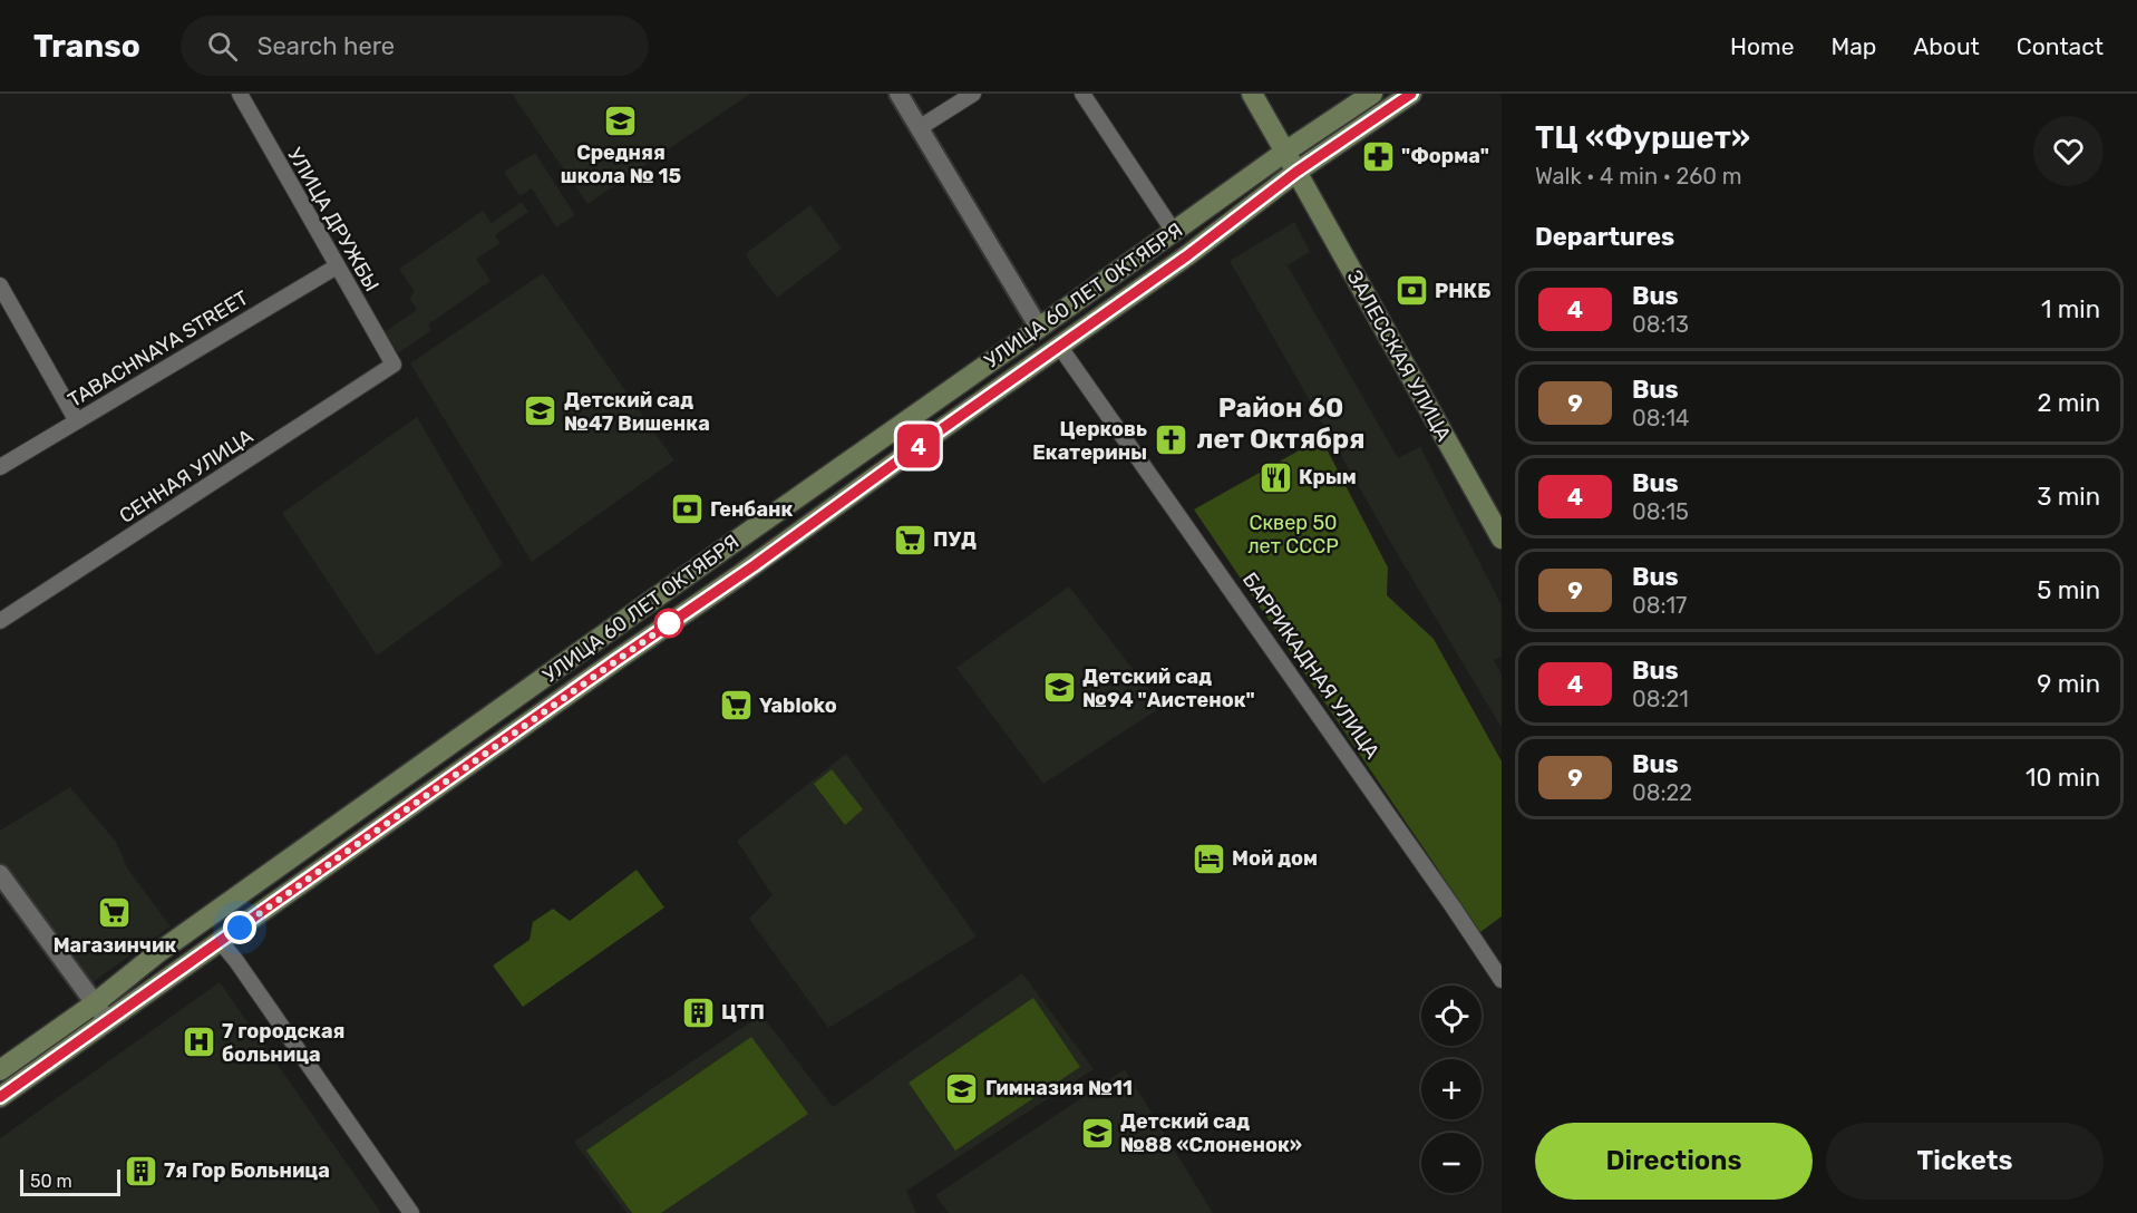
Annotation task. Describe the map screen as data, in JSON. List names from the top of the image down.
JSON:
{
  "streets": {
    "main road": ["УЛИЦА 60 ЛЕТ ОКТЯБРЯ", "ЗАЛЕССКАЯ УЛИЦА"],
    "street": [
      "УЛИЦА ДРУЖБЫ",
      "TABACHNAYA STREET",
      "СЕННАЯ УЛИЦА",
      "БАРРИКАДНАЯ УЛИЦА"
    ]
  },
  "crossings": [
    ["УЛИЦА ДРУЖБЫ", "TABACHNAYA STREET"],
    ["УЛИЦА ДРУЖБЫ", "СЕННАЯ УЛИЦА"],
    ["УЛИЦА 60 ЛЕТ ОКТЯБРЯ", "ЗАЛЕССКАЯ УЛИЦА"],
    ["УЛИЦА 60 ЛЕТ ОКТЯБРЯ", "БАРРИКАДНАЯ УЛИЦА"]
  ],
  "districts": ["Район 60 лет Октября"],
  "parks": ["Сквер 50 лет СССР"],
  "places": {
    "school or university": [
      "Средняя школа № 15",
      "Детский сад №47 Вишенка",
      "Детский сад №94 \"Аистенок\"",
      "Гимназия №11",
      "Детский сад №88 «Слоненок»"
    ],
    "pharmacy": ["\"Форма\""],
    "bank": ["РНКБ", "Генбанк"],
    "church": ["Церковь Екатерины"],
    "restaurant": ["Крым"],
    "supermarket": ["ПУД", "Yabloko", "Магазинчик"],
    "hotel": ["Мой дом"],
    "building": ["ЦТП", "7я Гор Больница"],
    "hospital": ["7 городская больница"]
  },
  "lines": ["bus line 4"],
  "scale_bar": "50 m",
  "page": {
    "header": "Transo",
    "search": "Search here",
    "nav": [
      "Home",
      "Map",
      "About",
      "Contact"
    ],
    "on_map": "4",
    "heading": [
      ["ТЦ «Фуршет»", "Walk · 4 min · 260 m"],
      "Departures"
    ],
    "list": [
      {
        "mark": "4",
        "name": "Bus",
        "note": "08:13",
        "value": "1 min"
      },
      {
        "mark": "9",
        "name": "Bus",
        "note": "08:14",
        "value": "2 min"
      },
      {
        "mark": "4",
        "name": "Bus",
        "note": "08:15",
        "value": "3 min"
      },
      {
        "mark": "9",
        "name": "Bus",
        "note": "08:17",
        "value": "5 min"
      },
      {
        "mark": "4",
        "name": "Bus",
        "note": "08:21",
        "value": "9 min"
      },
      {
        "mark": "9",
        "name": "Bus",
        "note": "08:22",
        "value": "10 min"
      }
    ],
    "map_buttons": ["+", "−"],
    "buttons": ["Directions", "Tickets"],
    "scale": "50 m"
  }
}
